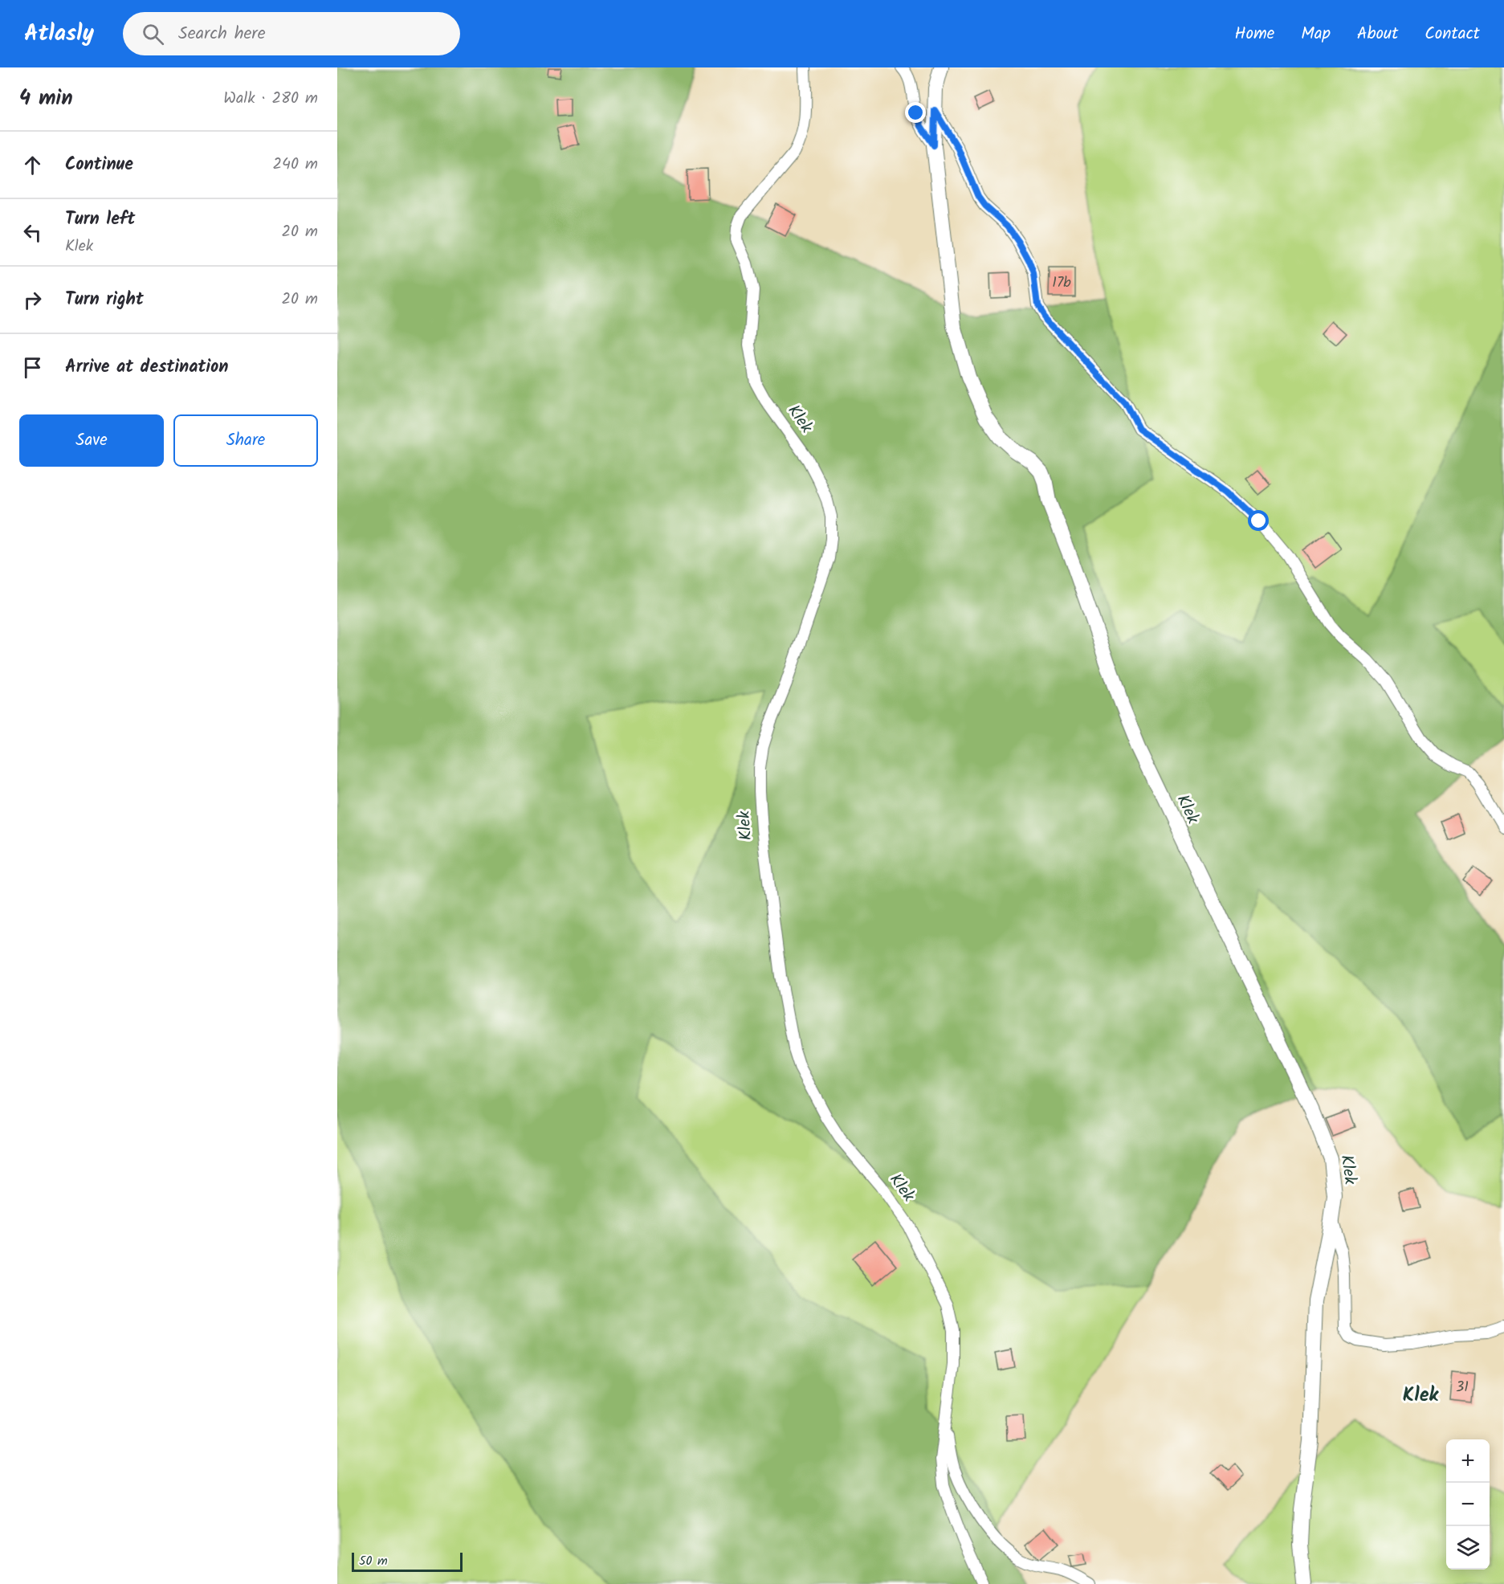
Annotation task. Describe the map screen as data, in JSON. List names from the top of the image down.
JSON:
{
  "streets": {
    "street": ["Klek"]
  },
  "districts": ["Klek"],
  "house_numbers": ["17b", "31"],
  "scale_bar": "50 m",
  "page": {
    "header": "Atlasly",
    "search": "Search here",
    "nav": [
      "Home",
      "Map",
      "About",
      "Contact"
    ],
    "heading": ["4 min", "Walk · 280 m"],
    "list": [
      ["Continue", "240 m"],
      ["Turn left", "Klek", "20 m"],
      ["Turn right", "20 m"],
      "Arrive at destination"
    ],
    "buttons": ["Save", "Share"],
    "map_buttons": ["+", "−"],
    "scale": "50 m"
  }
}
